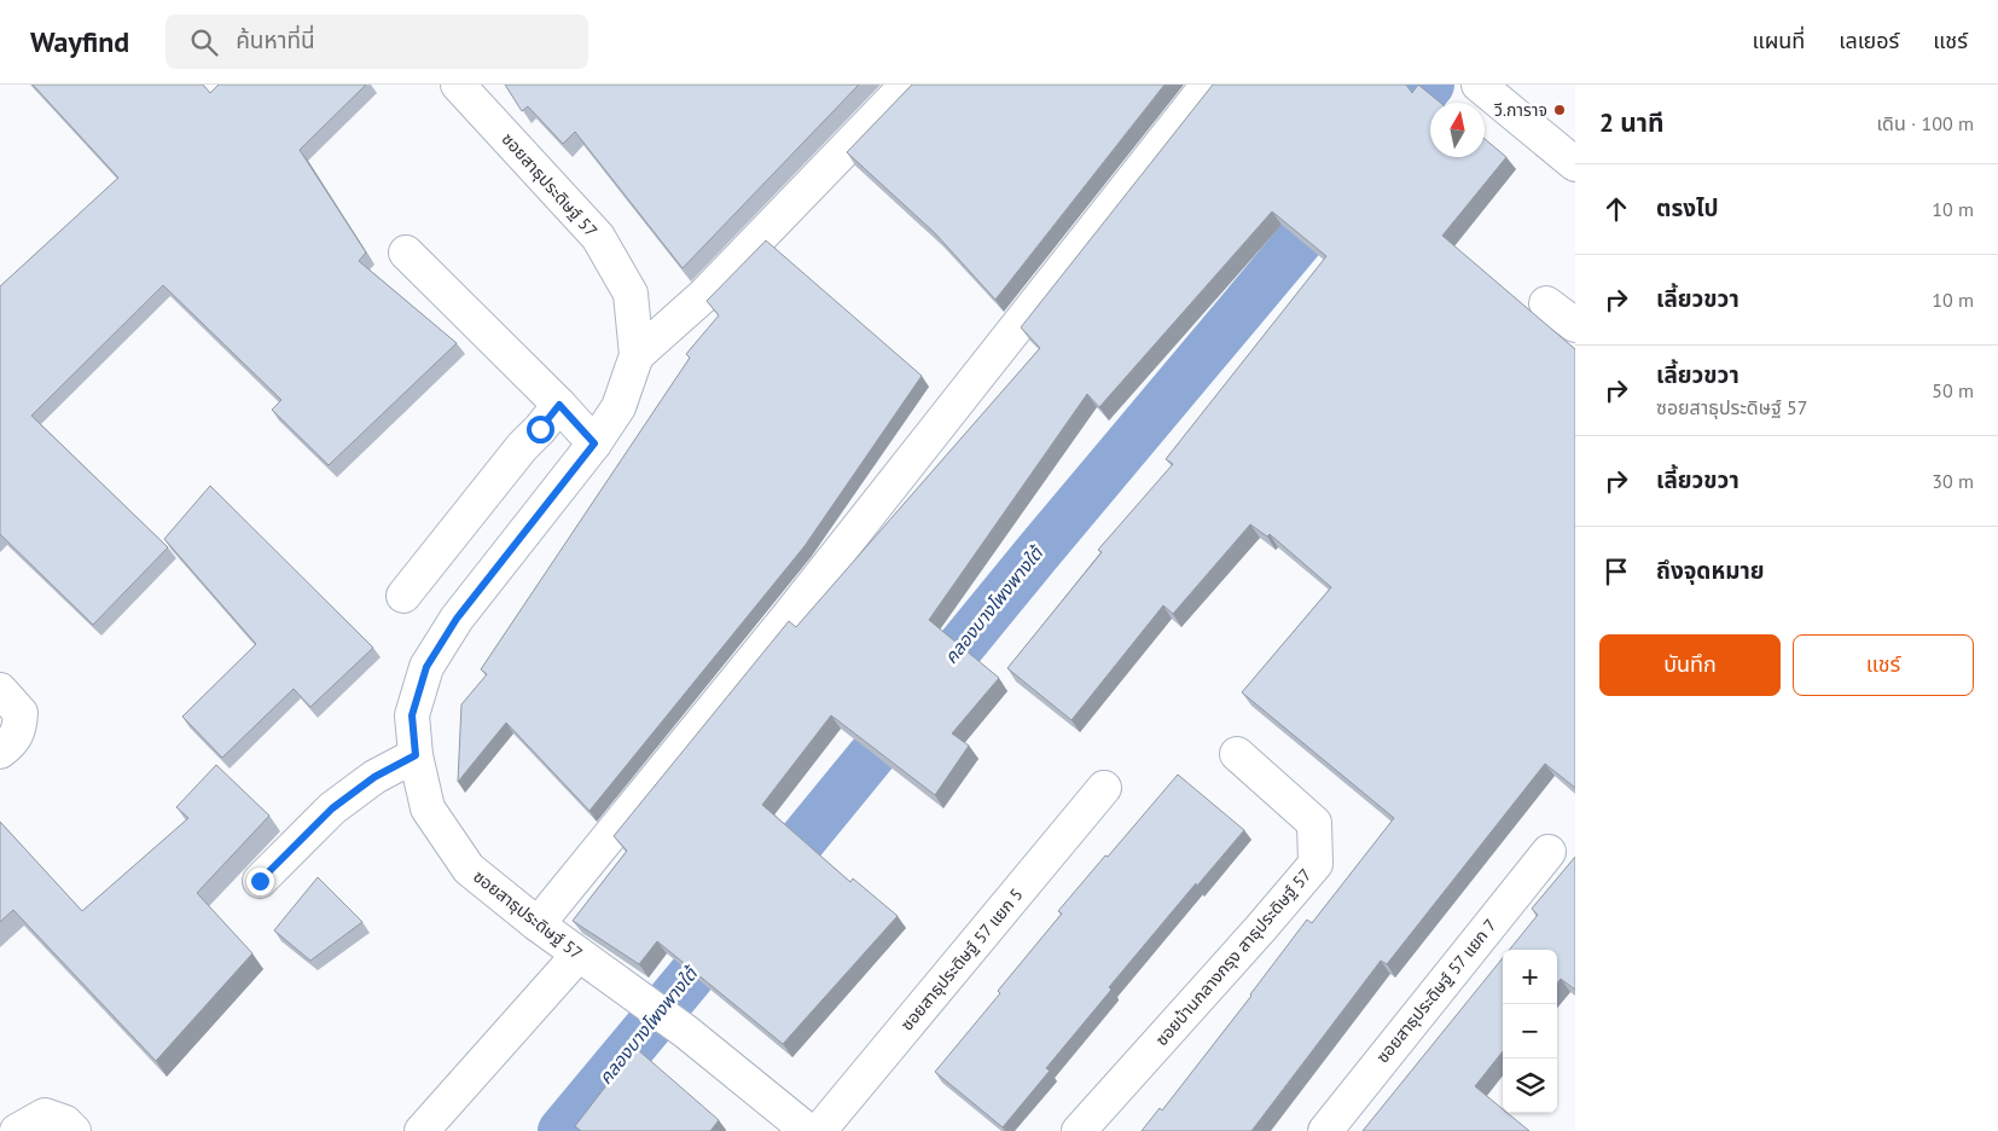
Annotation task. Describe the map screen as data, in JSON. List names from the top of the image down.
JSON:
{
  "streets": {
    "street": [
      "ซอยสาธุประดิษฐ์ 57",
      "ซอยบ้านกลางกรุง สาธุประดิษฐ์ 57",
      "ซอยสาธุประดิษฐ์ 57 แยก 5",
      "ซอยสาธุประดิษฐ์ 57 แยก 7"
    ]
  },
  "crossings": [
    ["ซอยสาธุประดิษฐ์ 57", "ซอยสาธุประดิษฐ์ 57 แยก 5"]
  ],
  "water": ["คลองบางโพงพางใต้"],
  "places": ["วี.การาจ"],
  "north": "top",
  "page": {
    "header": "Wayfind",
    "search": "ค้นหาที่นี่",
    "nav": ["แผนที่", "เลเยอร์", "แชร์"],
    "heading": ["2 นาที", "เดิน · 100 m"],
    "list": [
      ["ตรงไป", "10 m"],
      ["เลี้ยวขวา", "10 m"],
      ["เลี้ยวขวา", "ซอยสาธุประดิษฐ์ 57", "50 m"],
      ["เลี้ยวขวา", "30 m"],
      "ถึงจุดหมาย"
    ],
    "buttons": ["บันทึก", "แชร์"],
    "map_buttons": ["+", "−"]
  }
}
